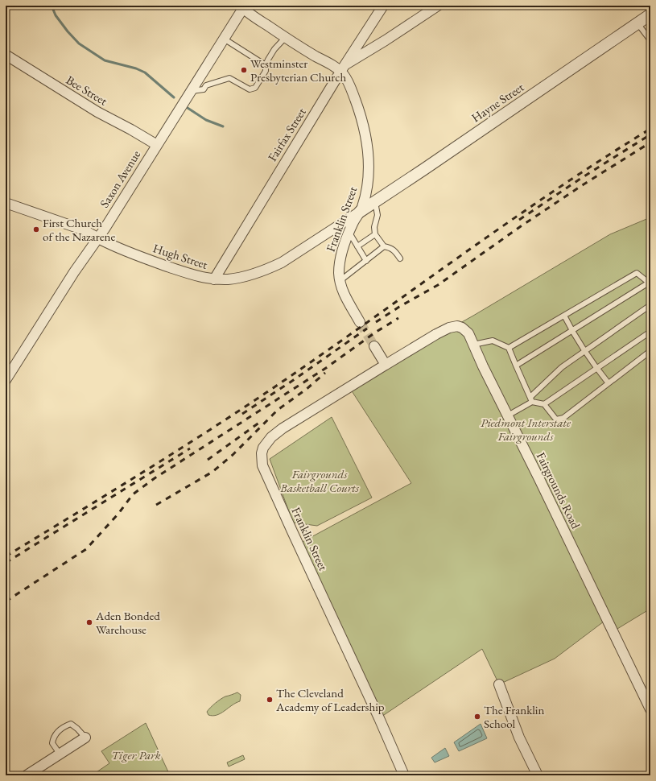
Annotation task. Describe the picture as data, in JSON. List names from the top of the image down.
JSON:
{
  "streets": {
    "street": [
      "Bee Street",
      "Hayne Street",
      "Fairfax Street",
      "Saxon Avenue",
      "Franklin Street",
      "Hugh Street",
      "Fairgrounds Road"
    ]
  },
  "crossings": [
    ["Bee Street", "Saxon Avenue"],
    ["Hayne Street", "Franklin Street"],
    ["Hayne Street", "Hugh Street"],
    ["Fairfax Street", "Franklin Street"],
    ["Fairfax Street", "Hugh Street"],
    ["Saxon Avenue", "Franklin Street"],
    ["Saxon Avenue", "Hugh Street"],
    ["Franklin Street", "Hugh Street"],
    ["Franklin Street", "Fairgrounds Road"]
  ],
  "parks": ["Piedmont Interstate Fairgrounds", "Fairgrounds Basketball Courts", "Tiger Park"],
  "places": [
    "Westminster Presbyterian Church",
    "First Church of the Nazarene",
    "Aden Bonded Warehouse",
    "The Cleveland Academy of Leadership",
    "The Franklin School"
  ]
}
